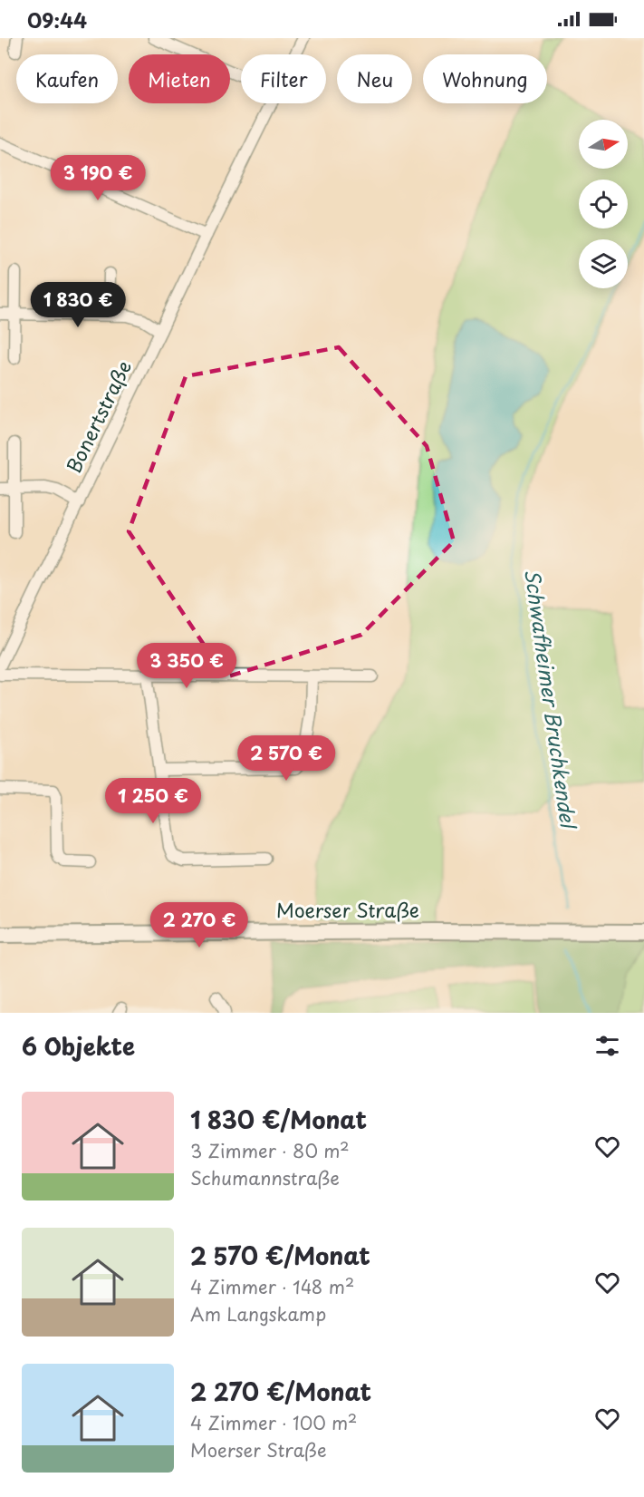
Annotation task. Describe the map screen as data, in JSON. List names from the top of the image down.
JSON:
{
  "streets": {
    "main road": ["Moerser Straße"],
    "street": ["Bonertstraße"]
  },
  "water": ["Schwafheimer Bruchkendel"],
  "north": "right",
  "page": {
    "status": "09:44",
    "chip": [
      "Kaufen",
      "Mieten",
      "Filter",
      "Neu",
      "Wohnung"
    ],
    "price": [
      "3 190 €",
      "1 830 €",
      "3 350 €",
      "2 570 €",
      "1 250 €",
      "2 270 €"
    ],
    "heading": "6 Objekte",
    "list": [
      {
        "name": "1 830 €/Monat",
        "note": "3 Zimmer · 80 m² · Schumannstraße"
      },
      {
        "name": "2 570 €/Monat",
        "note": "4 Zimmer · 148 m² · Am Langskamp"
      },
      {
        "name": "2 270 €/Monat",
        "note": "4 Zimmer · 100 m² · Moerser Straße"
      }
    ]
  }
}
